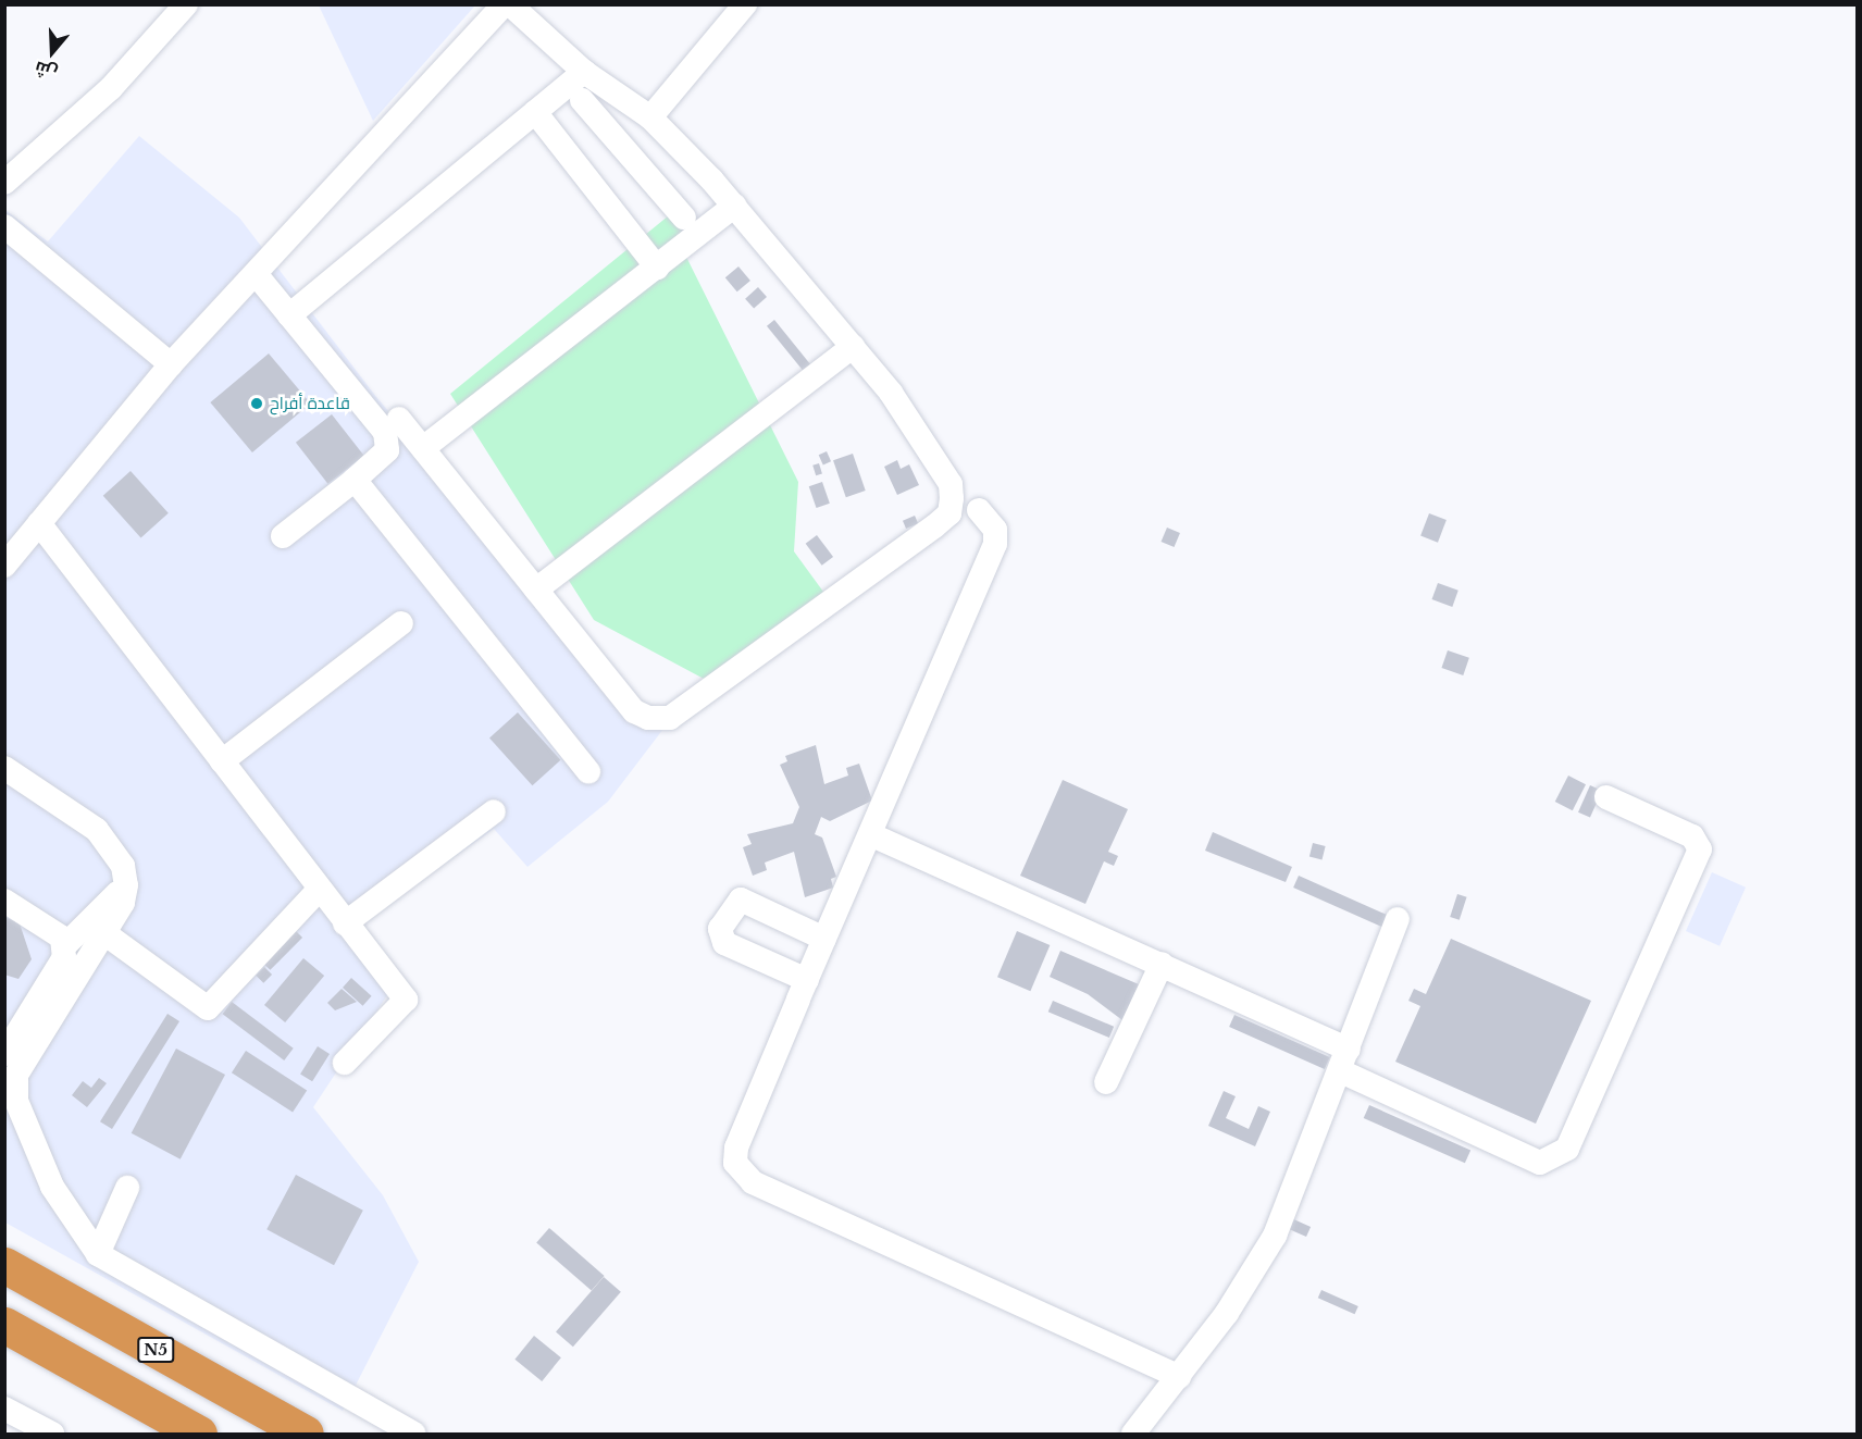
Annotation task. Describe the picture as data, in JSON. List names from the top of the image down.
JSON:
{
  "streets": {
    "highway": ["N5"]
  },
  "places": ["قاعدة أفراح"],
  "north": "bottom"
}
